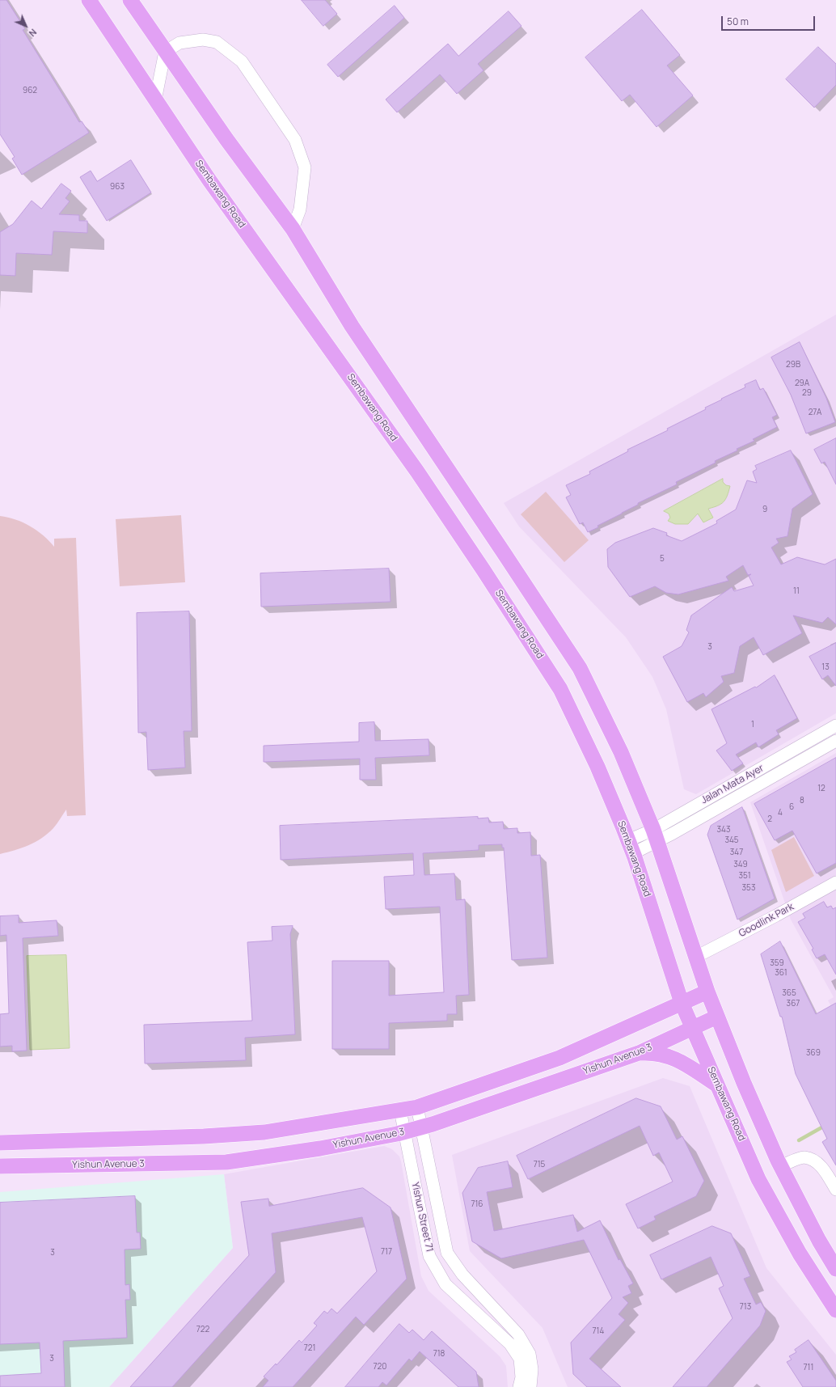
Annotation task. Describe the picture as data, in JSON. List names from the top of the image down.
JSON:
{
  "streets": {
    "main road": ["Sembawang Road", "Yishun Avenue 3"],
    "street": ["Jalan Mata Ayer", "Goodlink Park", "Yishun Street 71"]
  },
  "crossings": [
    ["Sembawang Road", "Jalan Mata Ayer"],
    ["Sembawang Road", "Yishun Avenue 3"],
    ["Yishun Avenue 3", "Yishun Street 71"]
  ],
  "house_numbers": [
    "962",
    "963",
    "29B",
    "29A",
    "29",
    "27A",
    "9",
    "5",
    "11",
    "3",
    "13",
    "1",
    "12",
    "8",
    "6",
    "4",
    "2",
    "343",
    "345",
    "347",
    "349",
    "351",
    "353",
    "359",
    "361",
    "365",
    "367",
    "369",
    "715",
    "716",
    "717",
    "3",
    "713",
    "722",
    "714",
    "721",
    "718",
    "3",
    "720",
    "711"
  ],
  "scale_bar": "50 m",
  "north": "bottom right"
}
